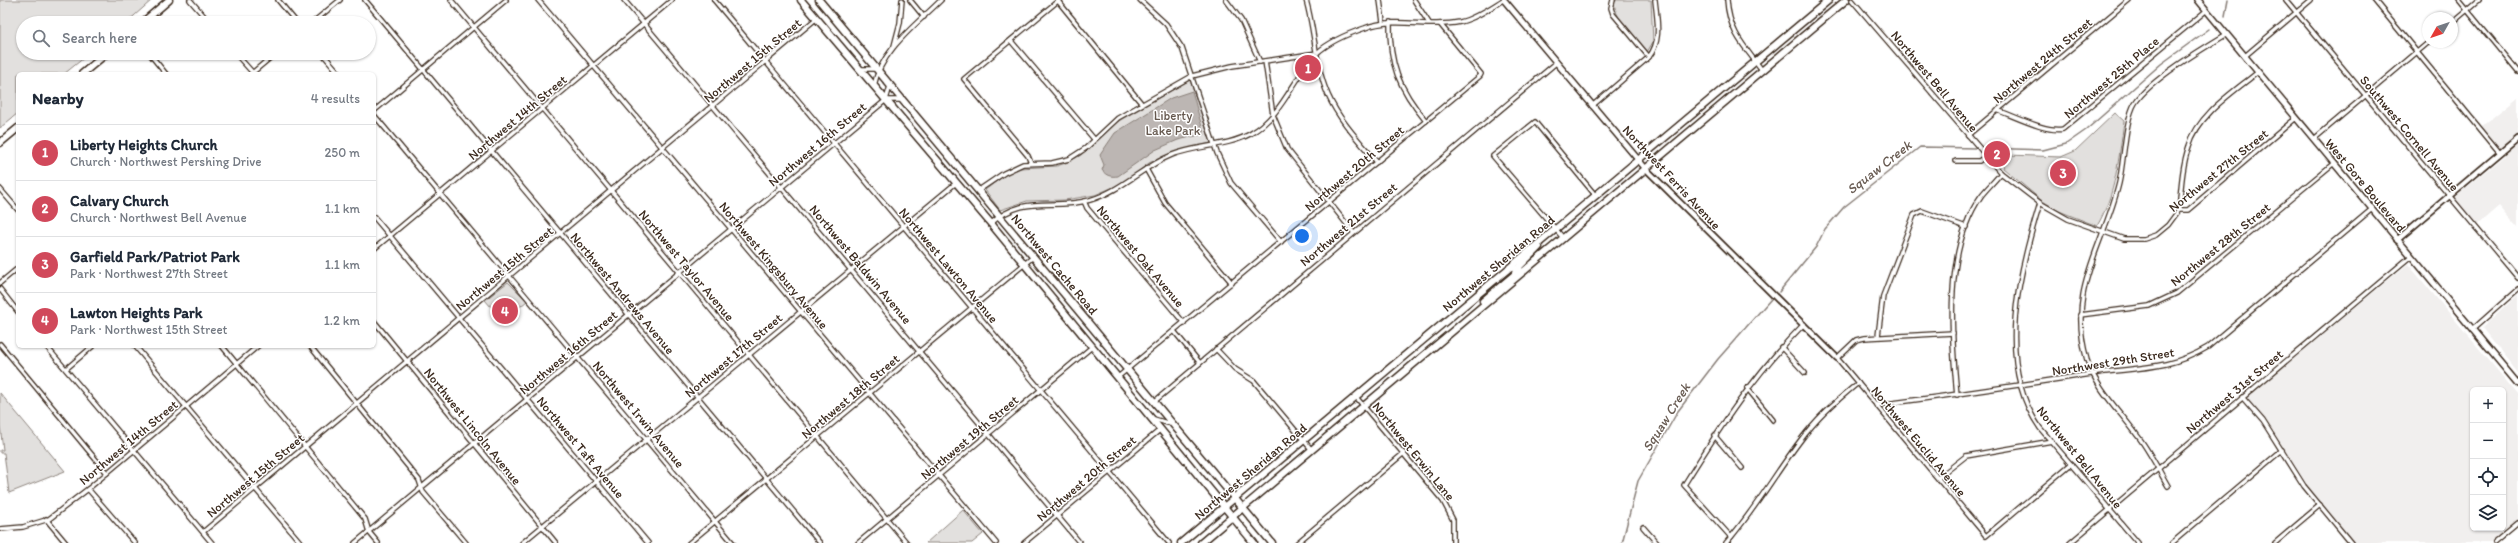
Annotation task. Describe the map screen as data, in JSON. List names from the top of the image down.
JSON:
{
  "streets": {
    "main road": [
      "Northwest Ferris Avenue",
      "West Gore Boulevard",
      "Northwest Sheridan Road",
      "Northwest Cache Road"
    ],
    "street": [
      "Northwest 15th Street",
      "Northwest 24th Street",
      "Northwest 25th Place",
      "Northwest Bell Avenue",
      "Northwest 14th Street",
      "Southwest Cornell Avenue",
      "Northwest 16th Street",
      "Northwest 20th Street",
      "Northwest 27th Street",
      "Northwest 21st Street",
      "Northwest 28th Street",
      "Northwest Oak Avenue",
      "Northwest Baldwin Avenue",
      "Northwest Taylor Avenue",
      "Northwest Kingsbury Avenue",
      "Northwest Lawton Avenue",
      "Northwest Andrews Avenue",
      "Northwest 17th Street",
      "Northwest 29th Street",
      "Northwest 31st Street",
      "Northwest 18th Street",
      "Northwest Irwin Avenue",
      "Northwest Lincoln Avenue",
      "Northwest 19th Street",
      "Northwest Euclid Avenue",
      "Northwest Taft Avenue",
      "Northwest Erwin Lane"
    ]
  },
  "crossings": [
    ["Northwest 15th Street", "Northwest Baldwin Avenue"],
    ["Northwest 15th Street", "Northwest Cache Road"],
    ["Northwest 15th Street", "Northwest Taylor Avenue"],
    ["Northwest 15th Street", "Northwest Kingsbury Avenue"],
    ["Northwest 15th Street", "Northwest Lawton Avenue"],
    ["Northwest 15th Street", "Northwest Andrews Avenue"],
    ["Northwest 15th Street", "Northwest Irwin Avenue"],
    ["Northwest 15th Street", "Northwest Lincoln Avenue"],
    ["Northwest 15th Street", "Northwest Taft Avenue"],
    ["Northwest 24th Street", "Northwest 25th Place"],
    ["Northwest 24th Street", "Northwest Bell Avenue"],
    ["Northwest 25th Place", "West Gore Boulevard"],
    ["Northwest Bell Avenue", "Northwest 27th Street"],
    ["Northwest Bell Avenue", "Northwest 29th Street"],
    ["Northwest Bell Avenue", "Northwest 31st Street"],
    ["Northwest Bell Avenue", "Northwest Euclid Avenue"],
    ["Northwest 14th Street", "Northwest Baldwin Avenue"],
    ["Northwest 14th Street", "Northwest Taylor Avenue"],
    ["Northwest 14th Street", "Northwest Kingsbury Avenue"],
    ["Northwest 14th Street", "Northwest Andrews Avenue"],
    ["Northwest 14th Street", "Northwest Irwin Avenue"],
    ["Northwest 14th Street", "Northwest Taft Avenue"],
    ["Northwest 16th Street", "Northwest Baldwin Avenue"],
    ["Northwest 16th Street", "Northwest Cache Road"],
    ["Northwest 16th Street", "Northwest Taylor Avenue"],
    ["Northwest 16th Street", "Northwest Kingsbury Avenue"],
    ["Northwest 16th Street", "Northwest Lawton Avenue"],
    ["Northwest 16th Street", "Northwest Andrews Avenue"],
    ["Northwest 16th Street", "Northwest Irwin Avenue"],
    ["Northwest 16th Street", "Northwest Lincoln Avenue"],
    ["Northwest 16th Street", "Northwest Taft Avenue"],
    ["Northwest 20th Street", "Northwest Oak Avenue"],
    ["Northwest 20th Street", "Northwest Baldwin Avenue"],
    ["Northwest 20th Street", "Northwest Cache Road"],
    ["Northwest 20th Street", "Northwest Lawton Avenue"],
    ["Northwest 27th Street", "West Gore Boulevard"],
    ["Northwest Ferris Avenue", "Northwest 21st Street"],
    ["Northwest Ferris Avenue", "Northwest Sheridan Road"],
    ["Northwest Ferris Avenue", "Northwest Euclid Avenue"],
    ["West Gore Boulevard", "Northwest 28th Street"],
    ["West Gore Boulevard", "Northwest 29th Street"],
    ["West Gore Boulevard", "Northwest 31st Street"],
    ["Northwest 21st Street", "Northwest Cache Road"],
    ["Northwest Sheridan Road", "Northwest Cache Road"],
    ["Northwest Sheridan Road", "Northwest Erwin Lane"],
    ["Northwest Baldwin Avenue", "Northwest 17th Street"],
    ["Northwest Baldwin Avenue", "Northwest 18th Street"],
    ["Northwest Baldwin Avenue", "Northwest 19th Street"],
    ["Northwest Cache Road", "Northwest 17th Street"],
    ["Northwest Cache Road", "Northwest 18th Street"],
    ["Northwest Cache Road", "Northwest 19th Street"],
    ["Northwest Taylor Avenue", "Northwest 17th Street"],
    ["Northwest Taylor Avenue", "Northwest 18th Street"],
    ["Northwest Taylor Avenue", "Northwest 19th Street"],
    ["Northwest Kingsbury Avenue", "Northwest 17th Street"],
    ["Northwest Kingsbury Avenue", "Northwest 18th Street"],
    ["Northwest Kingsbury Avenue", "Northwest 19th Street"],
    ["Northwest Lawton Avenue", "Northwest 17th Street"],
    ["Northwest Lawton Avenue", "Northwest 18th Street"],
    ["Northwest Lawton Avenue", "Northwest 19th Street"],
    ["Northwest Andrews Avenue", "Northwest 17th Street"],
    ["Northwest Andrews Avenue", "Northwest 18th Street"],
    ["Northwest 17th Street", "Northwest Irwin Avenue"],
    ["Northwest 17th Street", "Northwest Lincoln Avenue"],
    ["Northwest 17th Street", "Northwest Taft Avenue"],
    ["Northwest 29th Street", "Northwest Euclid Avenue"],
    ["Northwest 18th Street", "Northwest Irwin Avenue"]
  ],
  "water": ["Squaw Creek"],
  "parks": ["Liberty Lake Park"],
  "north": "bottom left",
  "page": {
    "search": "Search here",
    "pins": [
      "1",
      "2",
      "3",
      "4"
    ],
    "heading": ["Nearby", "4 results"],
    "list": [
      {
        "mark": "1",
        "name": "Liberty Heights Church",
        "note": "Church · Northwest Pershing Drive",
        "value": "250 m"
      },
      {
        "mark": "2",
        "name": "Calvary Church",
        "note": "Church · Northwest Bell Avenue",
        "value": "1.1 km"
      },
      {
        "mark": "3",
        "name": "Garfield Park/Patriot Park",
        "note": "Park · Northwest 27th Street",
        "value": "1.1 km"
      },
      {
        "mark": "4",
        "name": "Lawton Heights Park",
        "note": "Park · Northwest 15th Street",
        "value": "1.2 km"
      }
    ],
    "map_buttons": ["+", "−"]
  }
}
